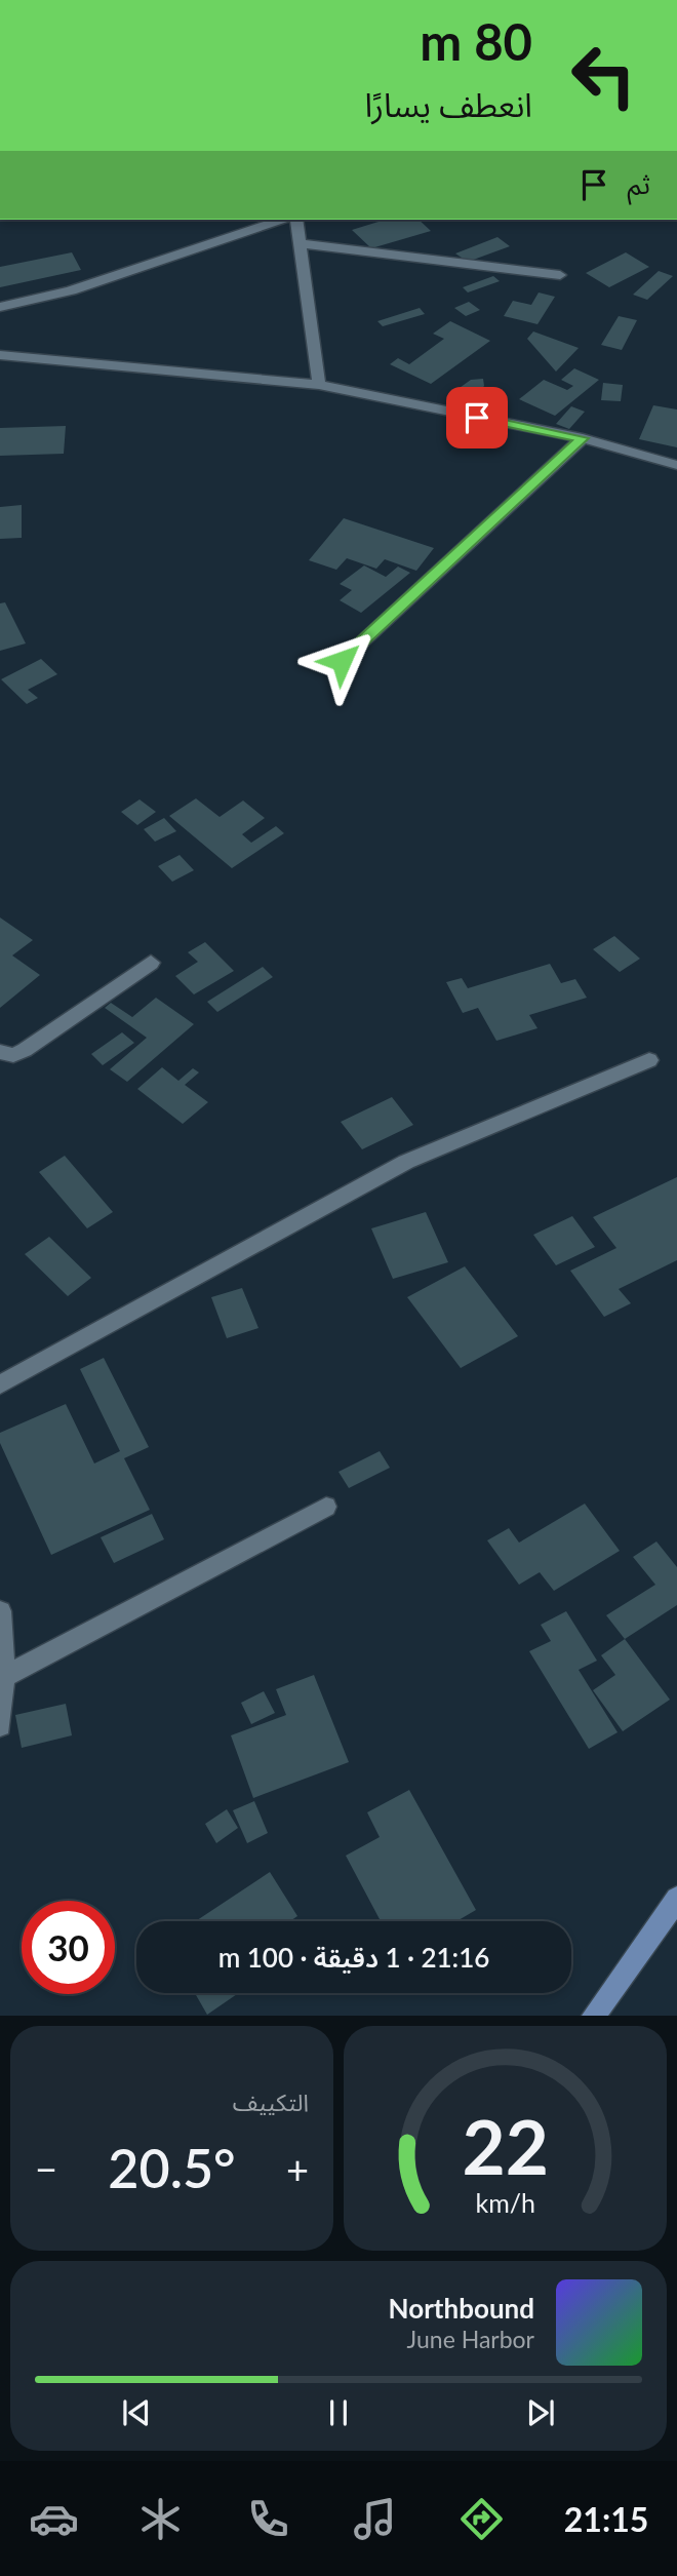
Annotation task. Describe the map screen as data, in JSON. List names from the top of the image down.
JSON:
{
  "page": {
    "turn": ["80 m", "انعطف يسارًا"],
    "then": "ثم",
    "limit": "30",
    "trip": "21:16 · 1 دقيقة · 100 m",
    "tile": "التكييف",
    "heat": ["−", "20.5°", "+"],
    "song": ["Northbound", "June Harbor"],
    "tabs": "21:15",
    "gauge": ["22", "km/h"]
  }
}
